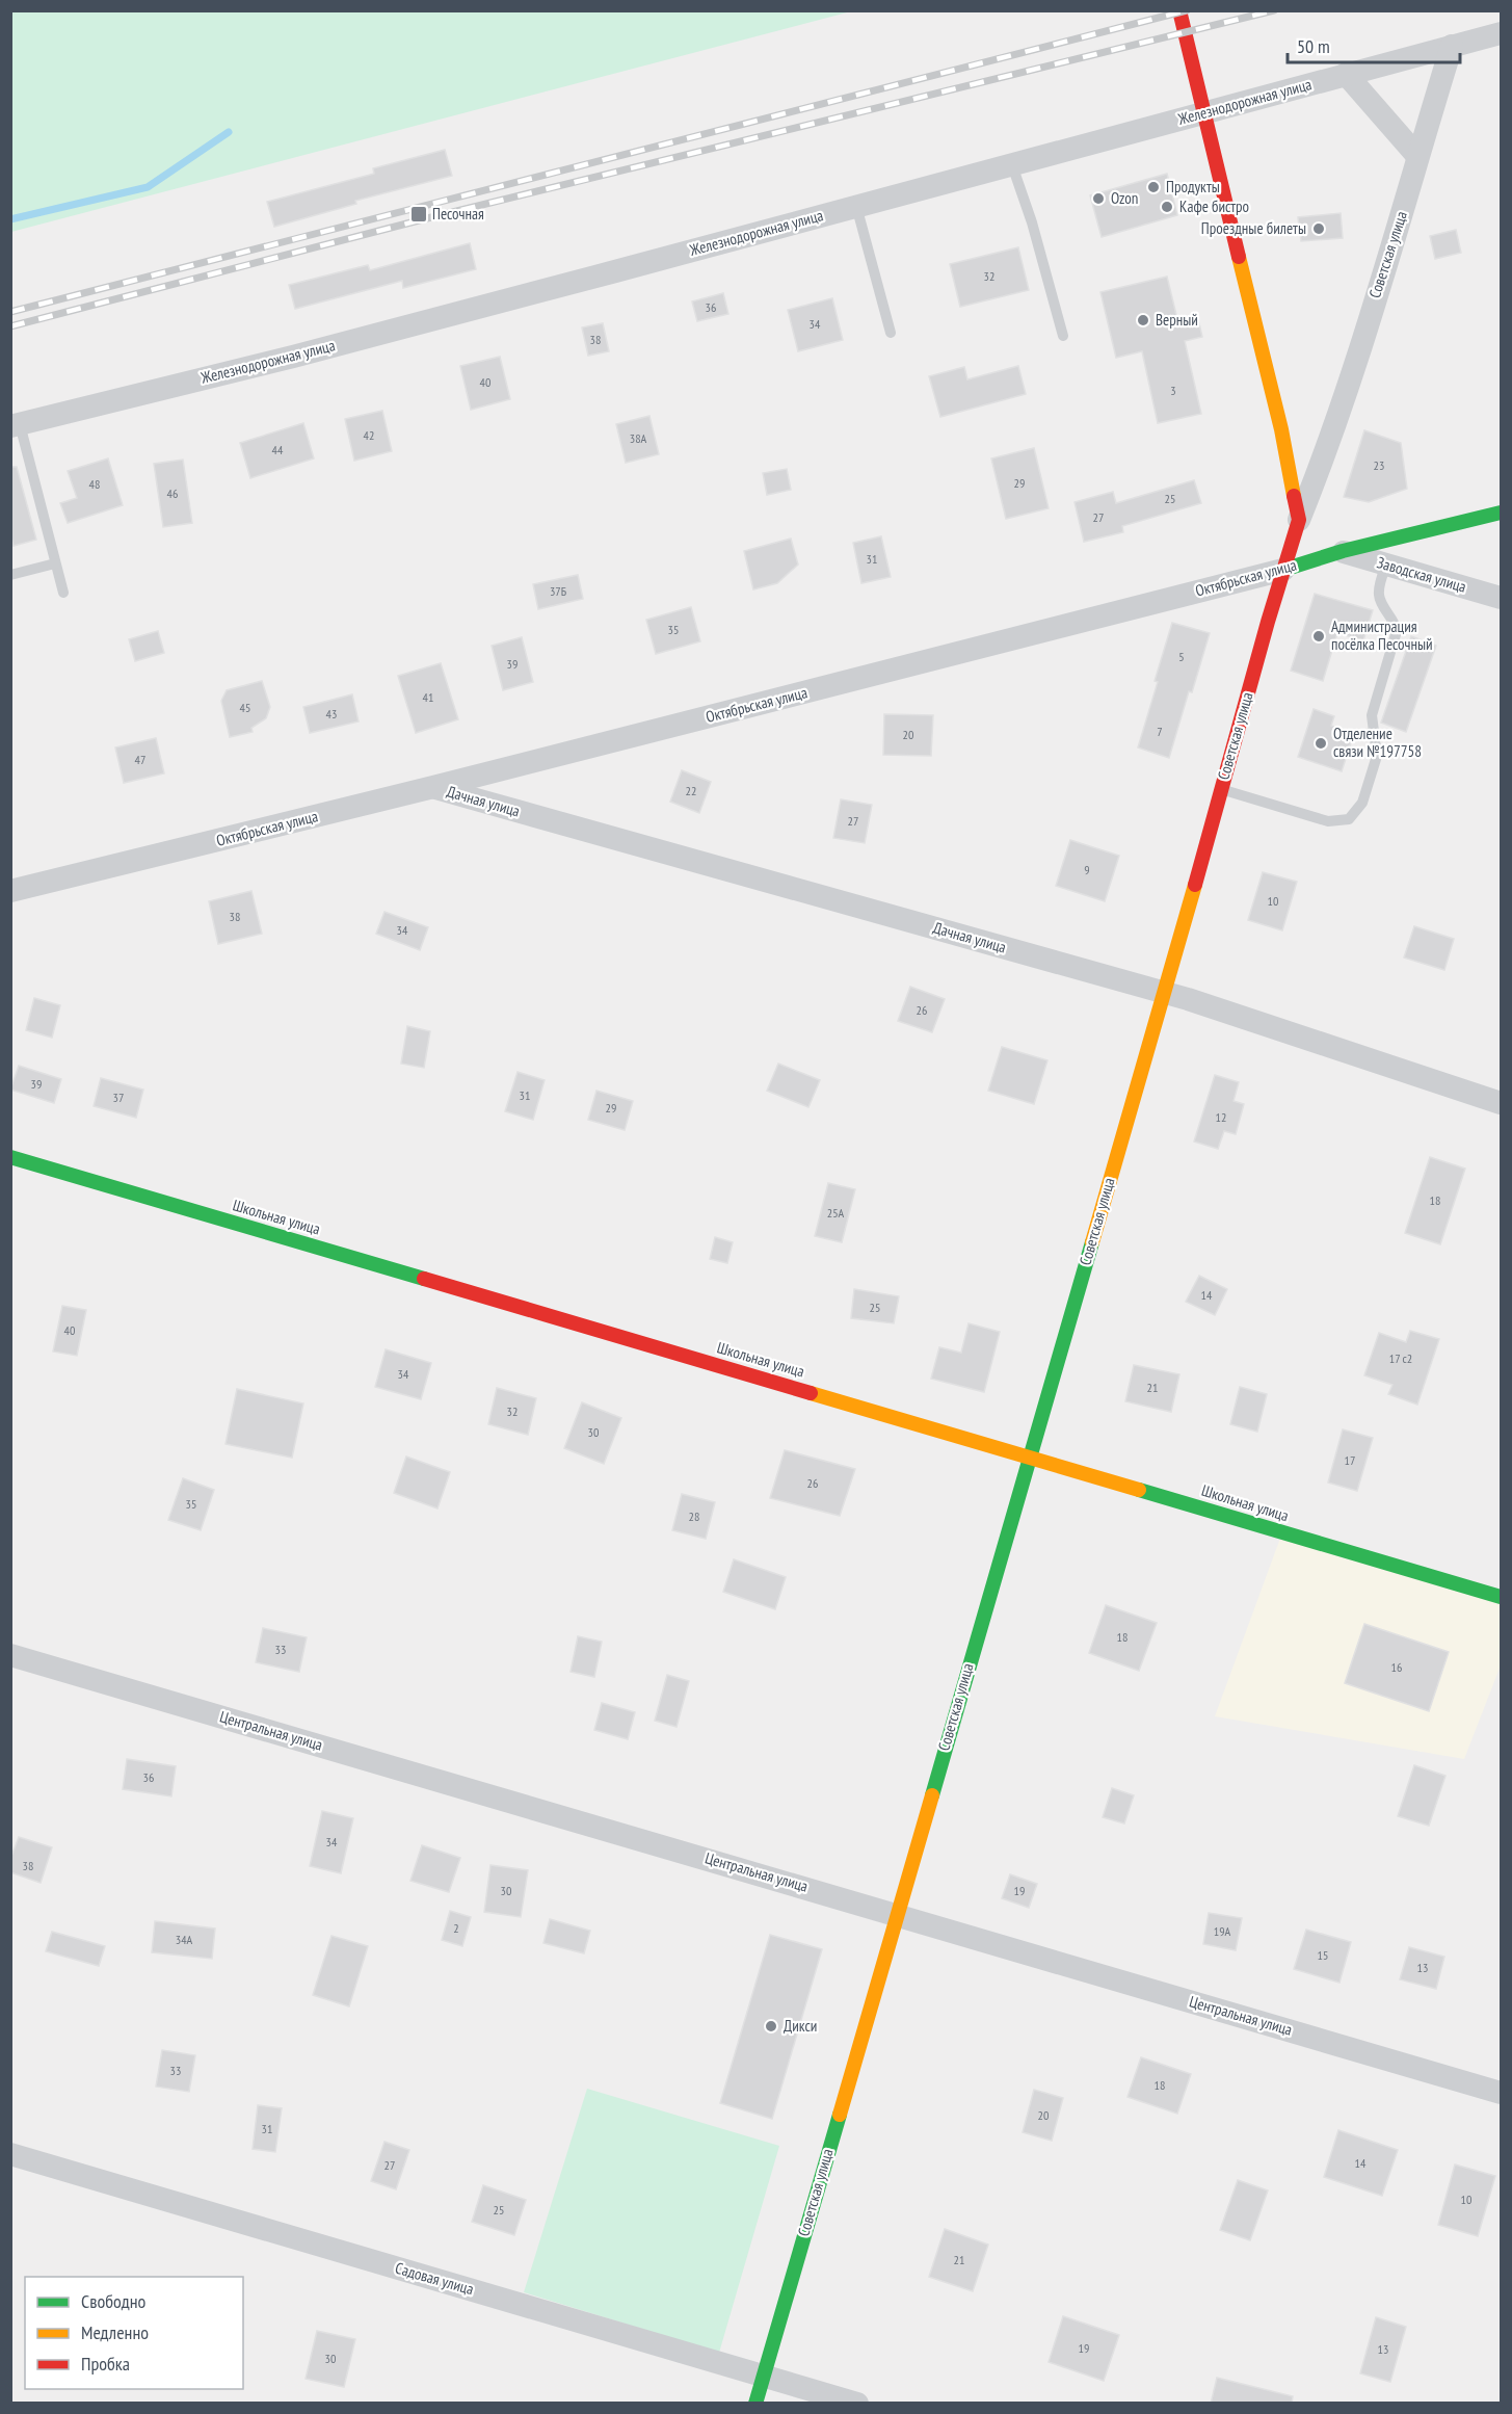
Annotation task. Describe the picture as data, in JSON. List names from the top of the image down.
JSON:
{
  "streets": {
    "main road": ["Советская улица", "Октябрьская улица", "Школьная улица"],
    "street": [
      "Железнодорожная улица",
      "Заводская улица",
      "Дачная улица",
      "Центральная улица",
      "Садовая улица"
    ]
  },
  "crossings": [
    ["Железнодорожная улица", "Советская улица"],
    ["Советская улица", "Октябрьская улица"],
    ["Советская улица", "Дачная улица"],
    ["Советская улица", "Школьная улица"],
    ["Советская улица", "Центральная улица"],
    ["Советская улица", "Садовая улица"],
    ["Заводская улица", "Октябрьская улица"],
    ["Октябрьская улица", "Дачная улица"]
  ],
  "places": {
    "other": [
      "Продукты",
      "Ozon",
      "Кафе бистро",
      "Проездные билеты",
      "Верный",
      "Администрация посёлка Песочный",
      "Отделение связи №197758",
      "Дикси"
    ],
    "transit": ["Песочная"]
  },
  "house_numbers": [
    "32",
    "36",
    "34",
    "38",
    "40",
    "3",
    "42",
    "38А",
    "44",
    "23",
    "29",
    "48",
    "46",
    "25",
    "27",
    "31",
    "37Б",
    "35",
    "5",
    "39",
    "41",
    "45",
    "43",
    "7",
    "20",
    "47",
    "22",
    "27",
    "9",
    "10",
    "38",
    "34",
    "26",
    "39",
    "31",
    "37",
    "29",
    "12",
    "18",
    "25А",
    "14",
    "25",
    "40",
    "17 с2",
    "34",
    "21",
    "32",
    "30",
    "17",
    "26",
    "35",
    "28",
    "18",
    "33",
    "16",
    "36",
    "34",
    "38",
    "30",
    "19",
    "2",
    "19А",
    "34А",
    "15",
    "13",
    "33",
    "18",
    "20",
    "31",
    "14",
    "27",
    "10",
    "25",
    "21",
    "19",
    "13",
    "30"
  ],
  "legend": ["Свободно", "Медленно", "Пробка"],
  "scale_bar": "50 m"
}
